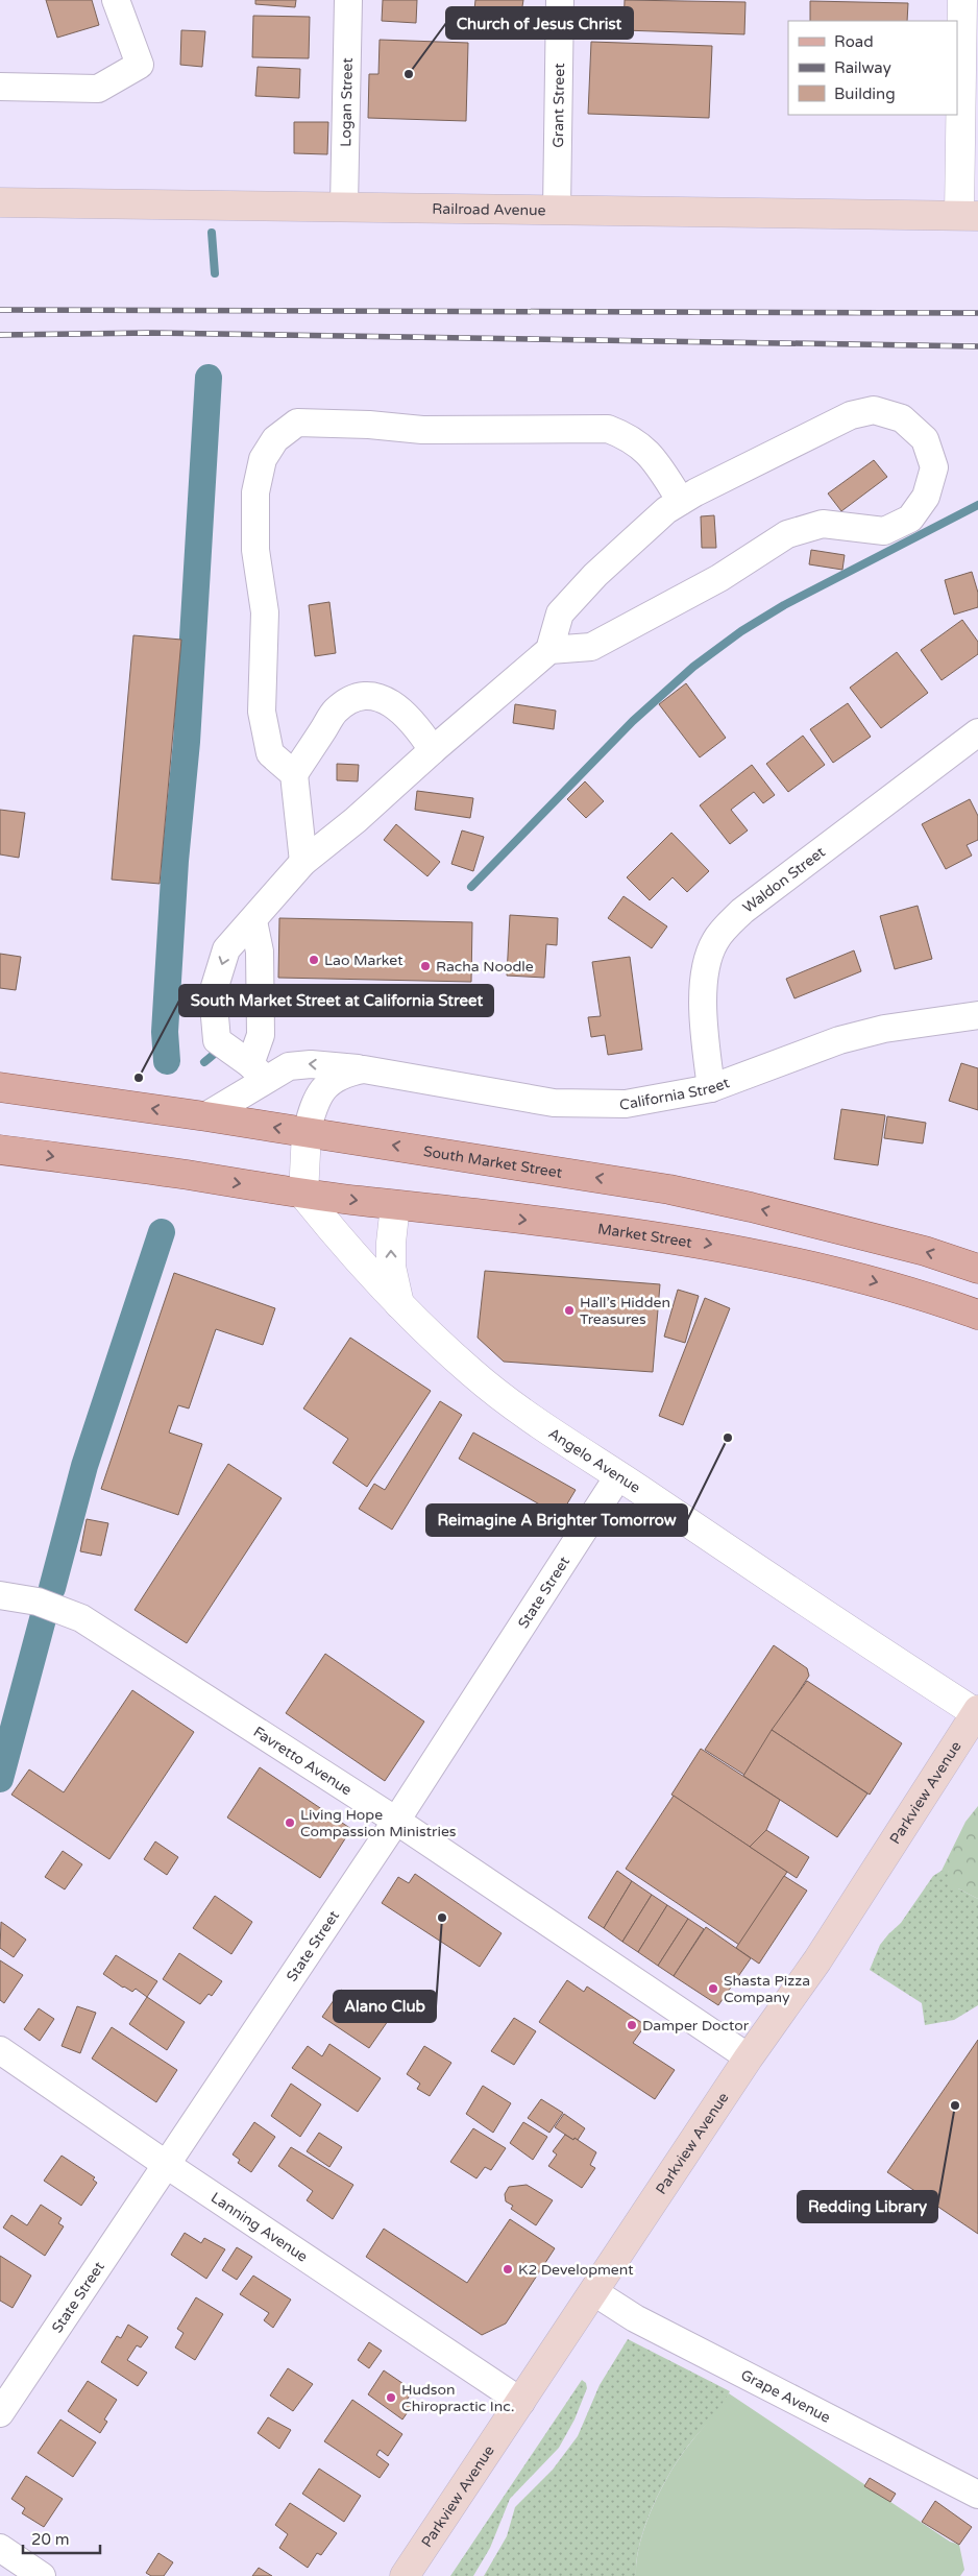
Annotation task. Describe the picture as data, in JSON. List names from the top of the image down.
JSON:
{
  "streets": {
    "main road": [
      "Railroad Avenue",
      "South Market Street",
      "Market Street",
      "Parkview Avenue"
    ],
    "street": [
      "Logan Street",
      "Grant Street",
      "Waldon Street",
      "California Street",
      "Angelo Avenue",
      "State Street",
      "Favretto Avenue",
      "Lanning Avenue",
      "Grape Avenue"
    ]
  },
  "crossings": [
    ["Logan Street", "Railroad Avenue"],
    ["Grant Street", "Railroad Avenue"],
    ["Waldon Street", "California Street"],
    ["California Street", "South Market Street"],
    ["Market Street", "Angelo Avenue"],
    ["Angelo Avenue", "State Street"],
    ["Angelo Avenue", "Parkview Avenue"],
    ["State Street", "Favretto Avenue"],
    ["State Street", "Lanning Avenue"],
    ["Favretto Avenue", "Parkview Avenue"],
    ["Parkview Avenue", "Lanning Avenue"],
    ["Parkview Avenue", "Grape Avenue"]
  ],
  "one_way": ["Market Street"],
  "places": [
    "Church of Jesus Christ",
    "Lao Market",
    "Racha Noodle",
    "South Market Street at California Street",
    "Hall’s Hidden Treasures",
    "Reimagine A Brighter Tomorrow",
    "Living Hope Compassion Ministries",
    "Alano Club",
    "Shasta Pizza Company",
    "Damper Doctor",
    "Redding Library",
    "K2 Development",
    "Hudson Chiropractic Inc."
  ],
  "legend": ["Road", "Railway", "Building"],
  "scale_bar": "20 m"
}
